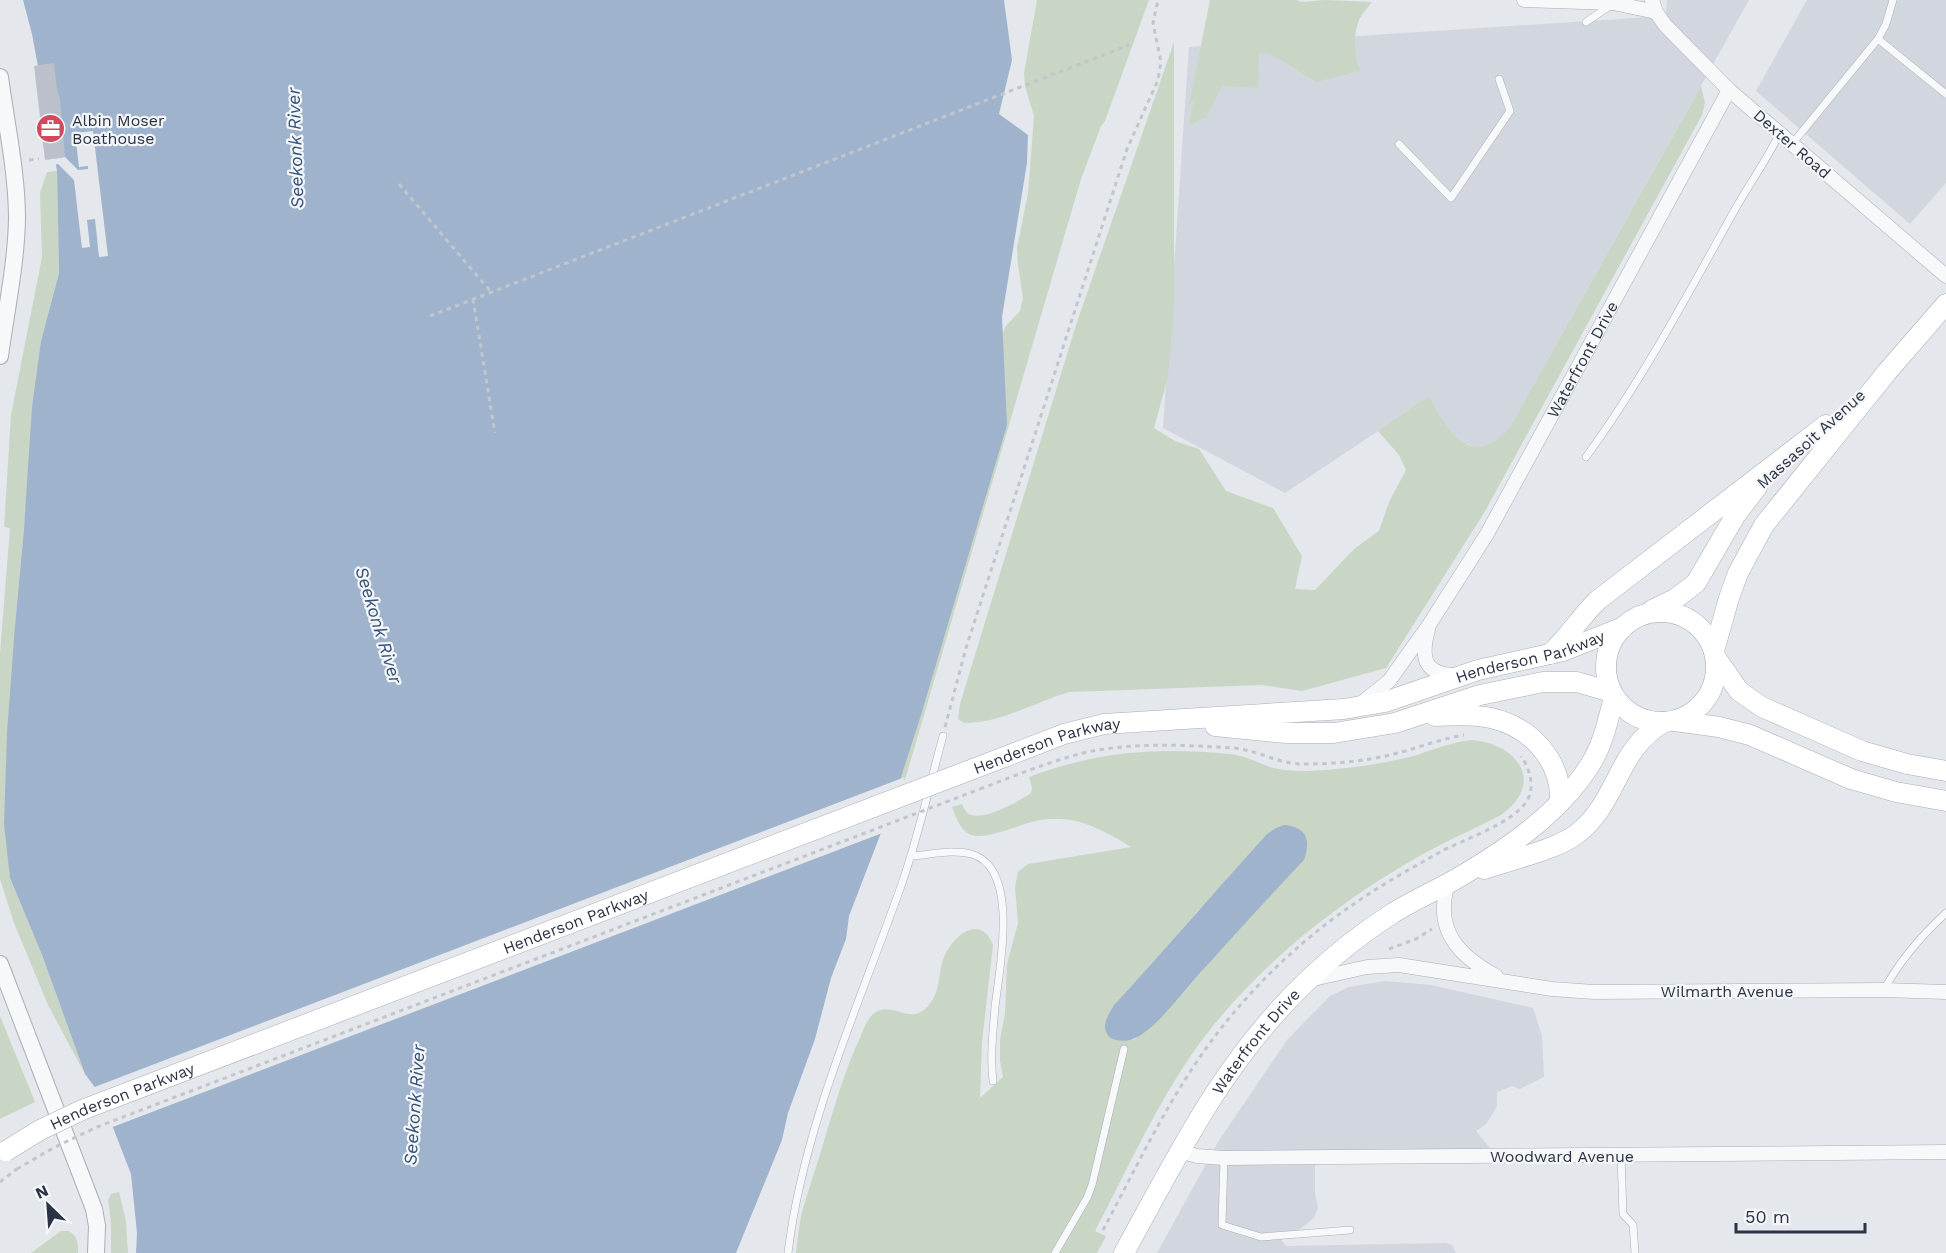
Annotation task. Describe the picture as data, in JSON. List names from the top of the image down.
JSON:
{
  "streets": {
    "main road": ["Waterfront Drive", "Massasoit Avenue", "Henderson Parkway"],
    "street": ["Dexter Road", "Wilmarth Avenue", "Woodward Avenue"]
  },
  "crossings": [
    ["Dexter Road", "Waterfront Drive"],
    ["Waterfront Drive", "Massasoit Avenue"],
    ["Waterfront Drive", "Henderson Parkway"],
    ["Waterfront Drive", "Wilmarth Avenue"],
    ["Waterfront Drive", "Woodward Avenue"],
    ["Massasoit Avenue", "Henderson Parkway"]
  ],
  "water": ["Seekonk River"],
  "places": {
    "office": ["Albin Moser Boathouse"]
  },
  "scale_bar": "50 m",
  "north": "top left"
}
